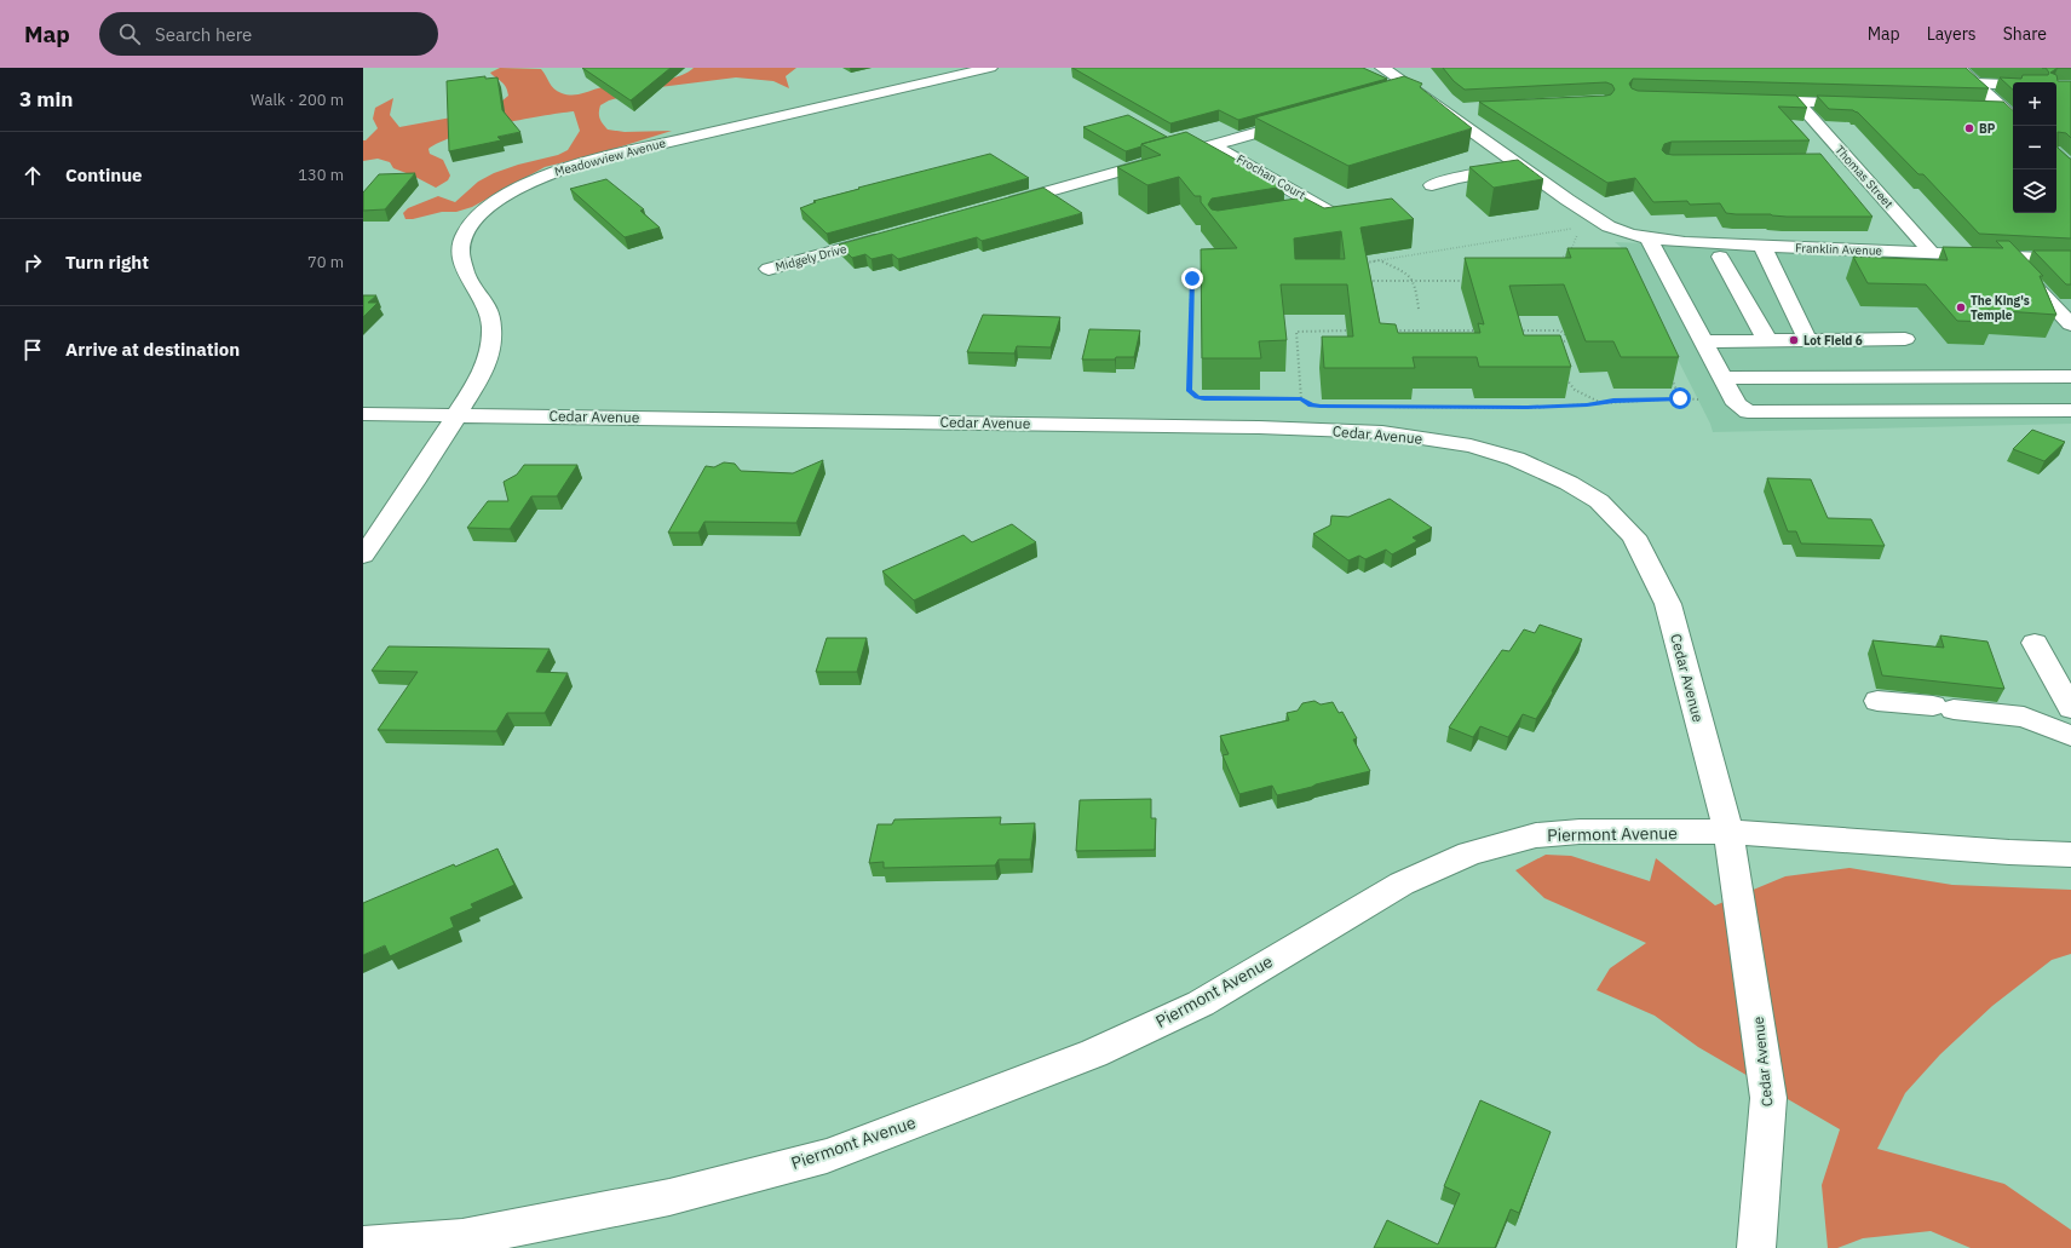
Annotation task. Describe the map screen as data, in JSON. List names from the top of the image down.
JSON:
{
  "streets": {
    "street": [
      "Meadowview Avenue",
      "Frochan Court",
      "Thomas Street",
      "Franklin Avenue",
      "Midgely Drive",
      "Cedar Avenue",
      "Piermont Avenue"
    ]
  },
  "crossings": [
    ["Meadowview Avenue", "Cedar Avenue"],
    ["Thomas Street", "Franklin Avenue"],
    ["Cedar Avenue", "Piermont Avenue"]
  ],
  "places": ["BP", "The King's Temple", "Lot Field 6"],
  "page": {
    "header": "Map",
    "search": "Search here",
    "nav": ["Map", "Layers", "Share"],
    "heading": ["3 min", "Walk · 200 m"],
    "map_buttons": ["+", "−"],
    "list": [
      ["Continue", "130 m"],
      ["Turn right", "70 m"],
      "Arrive at destination"
    ]
  }
}
